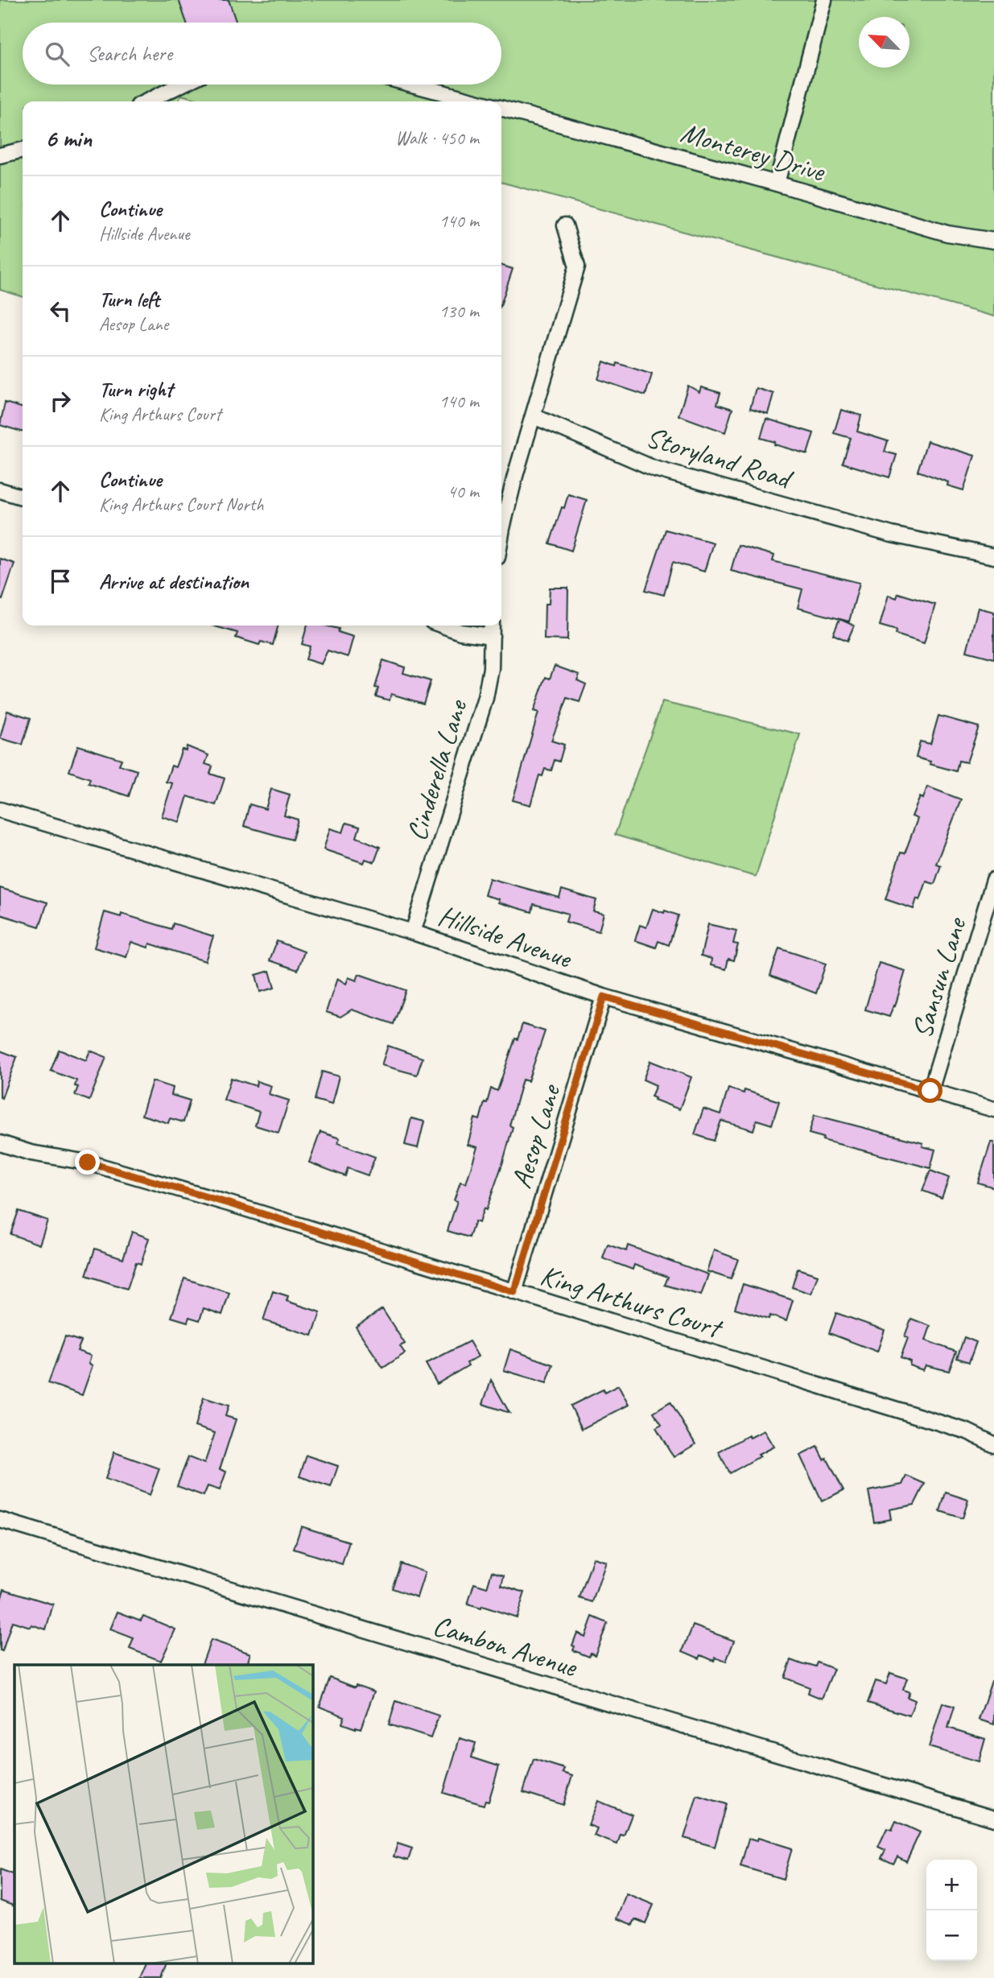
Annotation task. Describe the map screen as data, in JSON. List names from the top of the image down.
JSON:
{
  "streets": {
    "street": [
      "Monterey Drive",
      "Storyland Road",
      "Cinderella Lane",
      "Hillside Avenue",
      "Sansun Lane",
      "Aesop Lane",
      "King Arthurs Court",
      "Cambon Avenue"
    ]
  },
  "crossings": [
    ["Cinderella Lane", "Hillside Avenue"],
    ["Hillside Avenue", "Sansun Lane"],
    ["Hillside Avenue", "Aesop Lane"],
    ["Aesop Lane", "King Arthurs Court"]
  ],
  "north": "top left",
  "page": {
    "search": "Search here",
    "heading": ["6 min", "Walk · 450 m"],
    "list": [
      ["Continue", "Hillside Avenue", "140 m"],
      ["Turn left", "Aesop Lane", "130 m"],
      ["Turn right", "King Arthurs Court", "140 m"],
      ["Continue", "King Arthurs Court North", "40 m"],
      "Arrive at destination"
    ],
    "map_buttons": ["+", "−"]
  }
}
